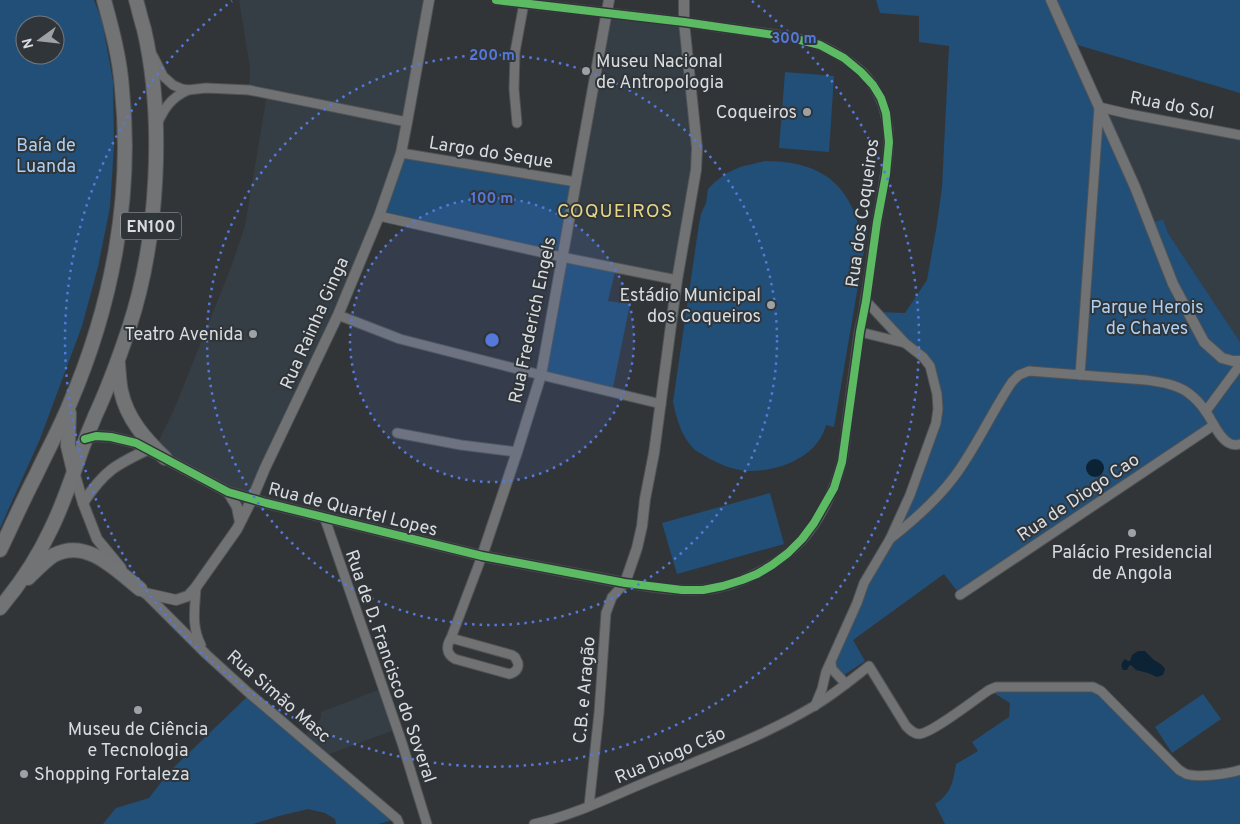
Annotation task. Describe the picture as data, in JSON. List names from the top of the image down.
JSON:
{
  "streets": {
    "main road": ["EN100"],
    "street": [
      "Rua do Sol",
      "Largo do Seque",
      "Rua dos Coqueiros",
      "Rua Frederich Engels",
      "Rua Rainha Ginga",
      "Rua de Diogo Cao",
      "Rua de Quartel Lopes",
      "Rua de D. Francisco do Soveral",
      "C.B. e Aragão",
      "Rua Simão Masc",
      "Rua Diogo Cão"
    ]
  },
  "crossings": [
    ["Largo do Seque", "Rua Frederich Engels"],
    ["Largo do Seque", "Rua Rainha Ginga"],
    ["Rua dos Coqueiros", "Rua Frederich Engels"],
    ["Rua dos Coqueiros", "Rua de Quartel Lopes"],
    ["Rua dos Coqueiros", "C.B. e Aragão"],
    ["EN100", "Rua de Quartel Lopes"],
    ["Rua Frederich Engels", "Rua de Quartel Lopes"],
    ["Rua Rainha Ginga", "Rua de Quartel Lopes"],
    ["Rua Rainha Ginga", "Rua Simão Masc"],
    ["Rua de Quartel Lopes", "Rua de D. Francisco do Soveral"],
    ["Rua de Quartel Lopes", "C.B. e Aragão"],
    ["Rua de Quartel Lopes", "Rua Simão Masc"],
    ["C.B. e Aragão", "Rua Diogo Cão"]
  ],
  "districts": ["COQUEIROS"],
  "parks": ["Baía de Luanda", "Parque Herois de Chaves"],
  "places": [
    "Museu Nacional de Antropologia",
    "Coqueiros",
    "Estádio Municipal dos Coqueiros",
    "Teatro Avenida",
    "Palácio Presidencial de Angola",
    "Museu de Ciência e Tecnologia",
    "Shopping Fortaleza"
  ],
  "north": "left",
  "rings": ["300 m", "200 m", "100 m"]
}
